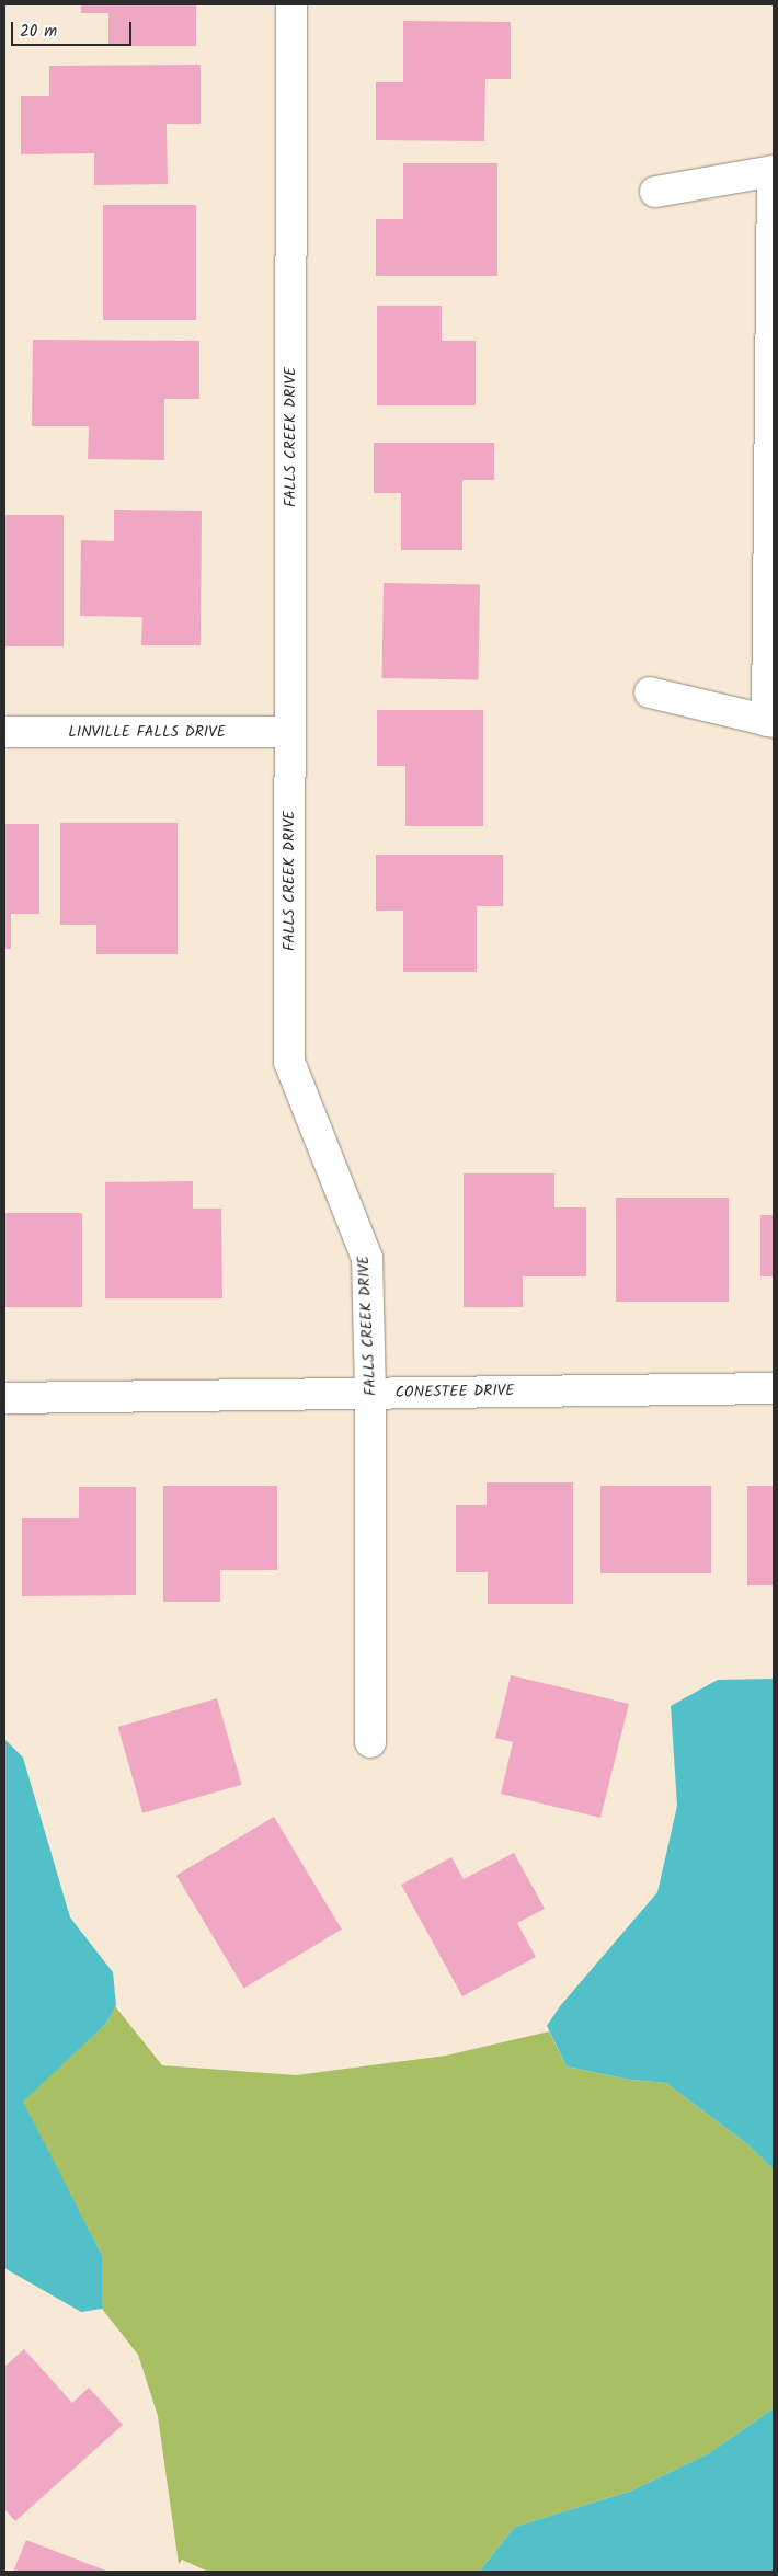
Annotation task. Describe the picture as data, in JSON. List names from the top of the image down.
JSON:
{
  "streets": {
    "street": ["FALLS CREEK DRIVE", "LINVILLE FALLS DRIVE", "CONESTEE DRIVE"]
  },
  "crossings": [
    ["FALLS CREEK DRIVE", "LINVILLE FALLS DRIVE"],
    ["FALLS CREEK DRIVE", "CONESTEE DRIVE"]
  ],
  "scale_bar": "20 m"
}
